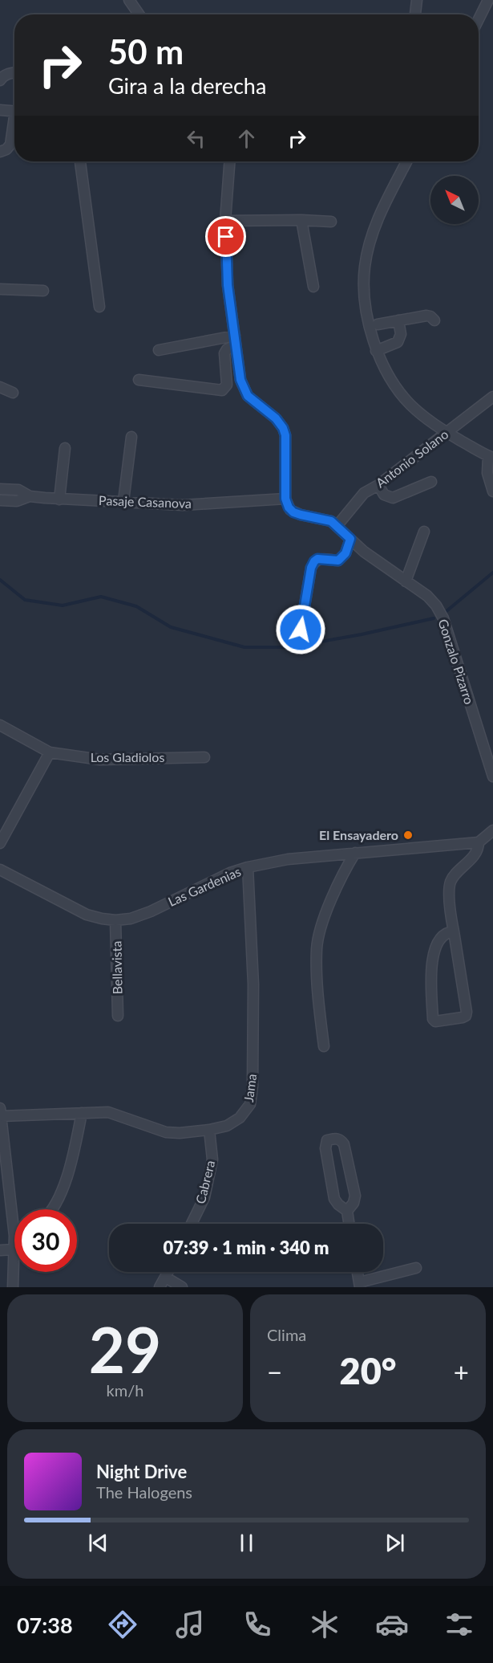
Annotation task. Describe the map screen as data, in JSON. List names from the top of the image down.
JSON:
{
  "streets": {
    "street": [
      "Antonio Solano",
      "Pasaje Casanova",
      "Gonzalo Pizarro",
      "Los Gladiolos",
      "Las Gardenias",
      "Bellavista",
      "Jama",
      "Cabrera"
    ]
  },
  "crossings": [
    ["Antonio Solano", "Gonzalo Pizarro"],
    ["Pasaje Casanova", "Gonzalo Pizarro"],
    ["Las Gardenias", "Bellavista"],
    ["Las Gardenias", "Jama"],
    ["Jama", "Cabrera"]
  ],
  "places": ["El Ensayadero"],
  "north": "top left",
  "page": {
    "turn": ["50 m", "Gira a la derecha"],
    "limit": "30",
    "trip": "07:39 · 1 min · 340 m",
    "tile": [
      ["29", "km/h"],
      "Clima"
    ],
    "heat": ["−", "20°", "+"],
    "song": ["Night Drive", "The Halogens"],
    "tabs": "07:38"
  }
}
